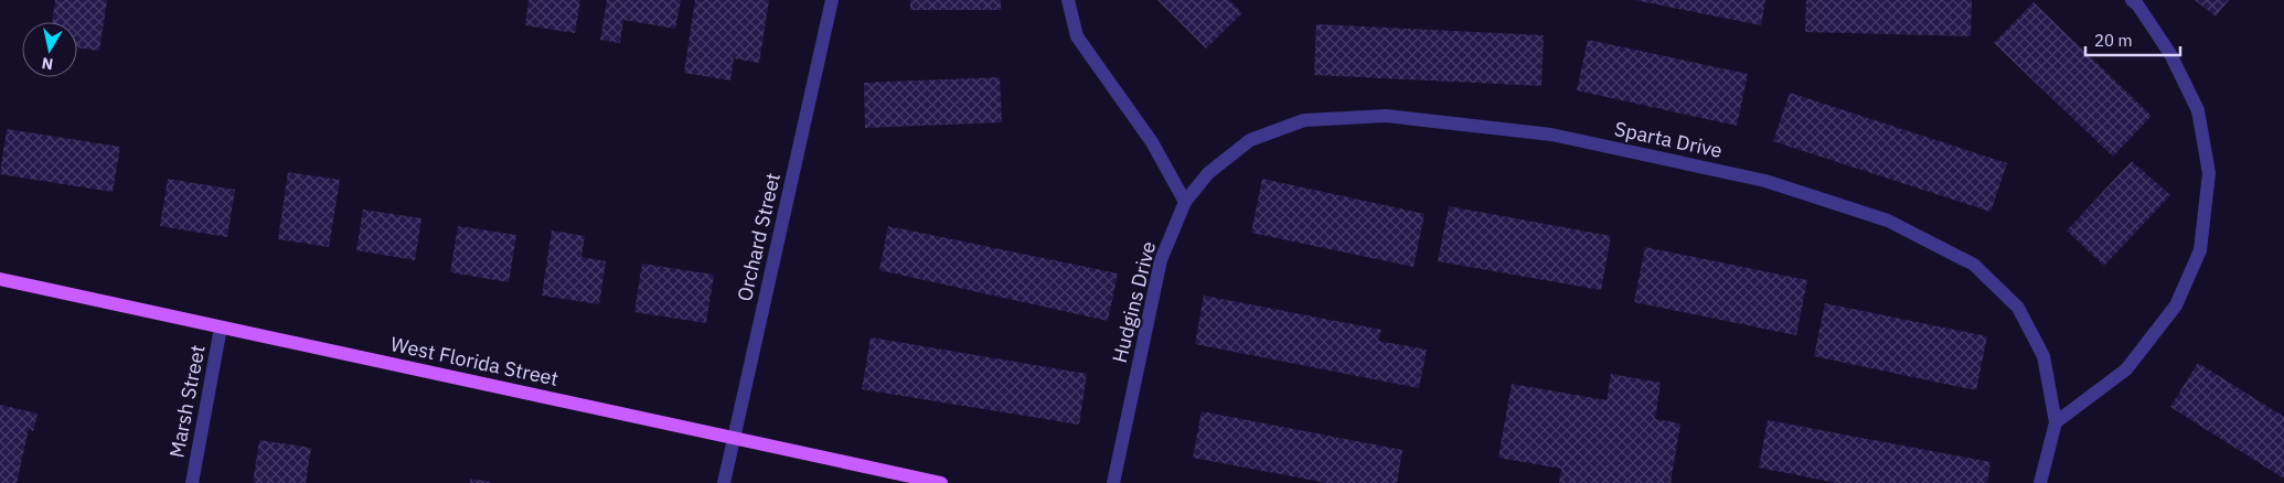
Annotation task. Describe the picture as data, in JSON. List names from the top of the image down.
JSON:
{
  "streets": {
    "main road": ["West Florida Street"],
    "street": [
      "Sparta Drive",
      "Orchard Street",
      "Hudgins Drive",
      "Marsh Street"
    ]
  },
  "crossings": [
    ["Sparta Drive", "Hudgins Drive"],
    ["Orchard Street", "West Florida Street"],
    ["West Florida Street", "Marsh Street"]
  ],
  "scale_bar": "20 m",
  "north": "bottom"
}
